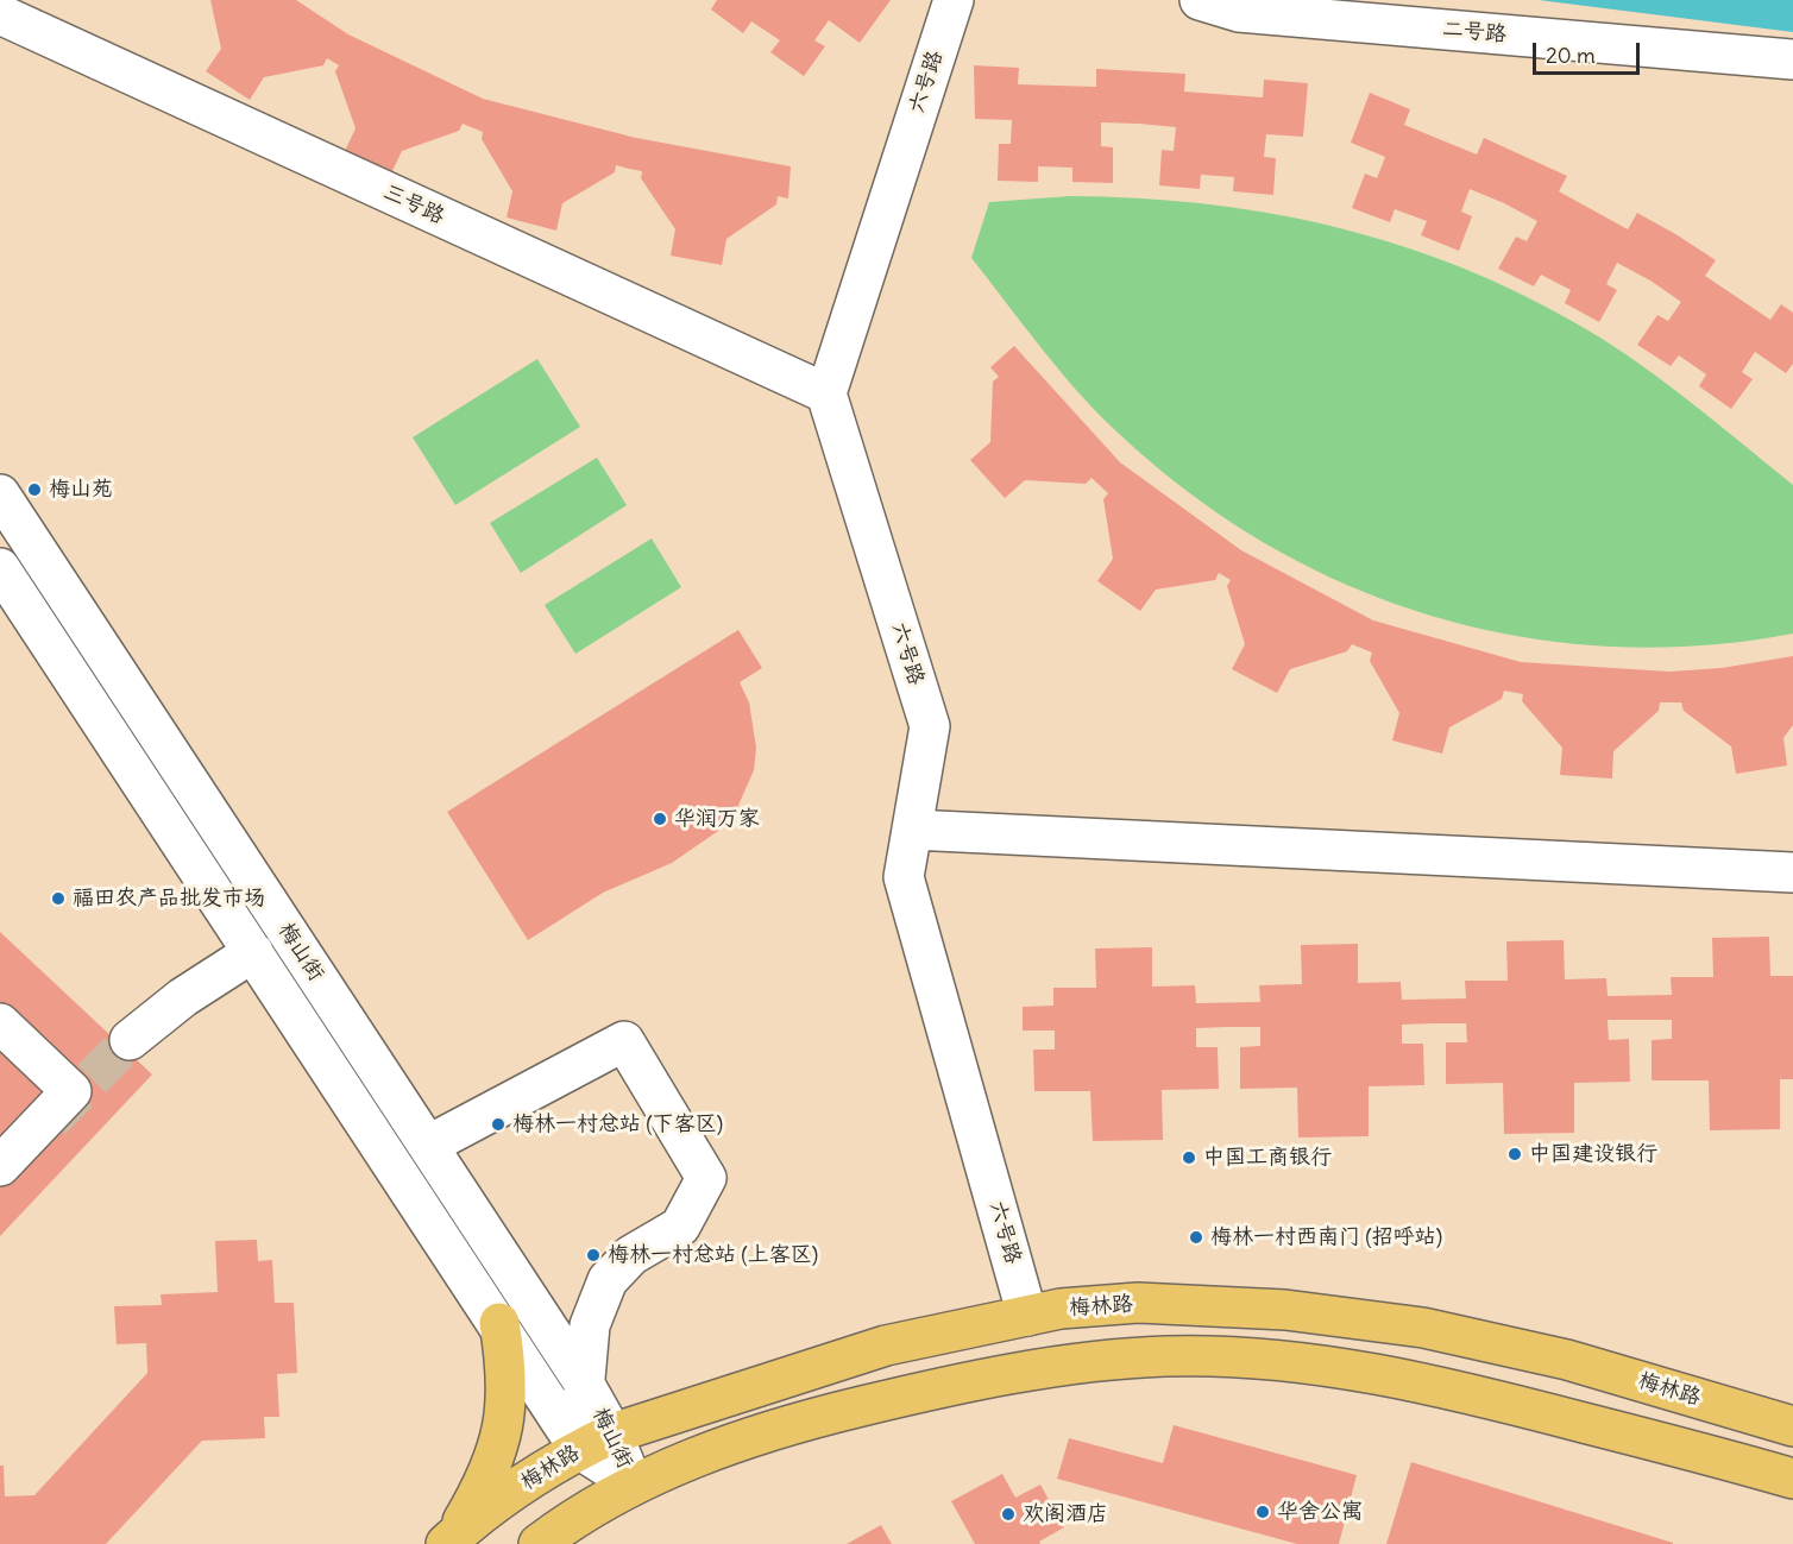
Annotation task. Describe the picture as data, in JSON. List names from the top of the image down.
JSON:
{
  "streets": {
    "main road": ["梅林路"],
    "street": [
      "二号路",
      "六号路",
      "三号路",
      "梅山街"
    ]
  },
  "crossings": [
    ["六号路", "三号路"],
    ["六号路", "梅林路"],
    ["梅山街", "梅林路"]
  ],
  "places": [
    "梅山苑",
    "华润万家",
    "福田农产品批发市场",
    "梅林一村总站 (下客区)",
    "中国建设银行",
    "中国工商银行",
    "梅林一村西南门 (招呼站)",
    "梅林一村总站 (上客区)",
    "华舍公寓",
    "欢阁酒店"
  ],
  "scale_bar": "20 m"
}
